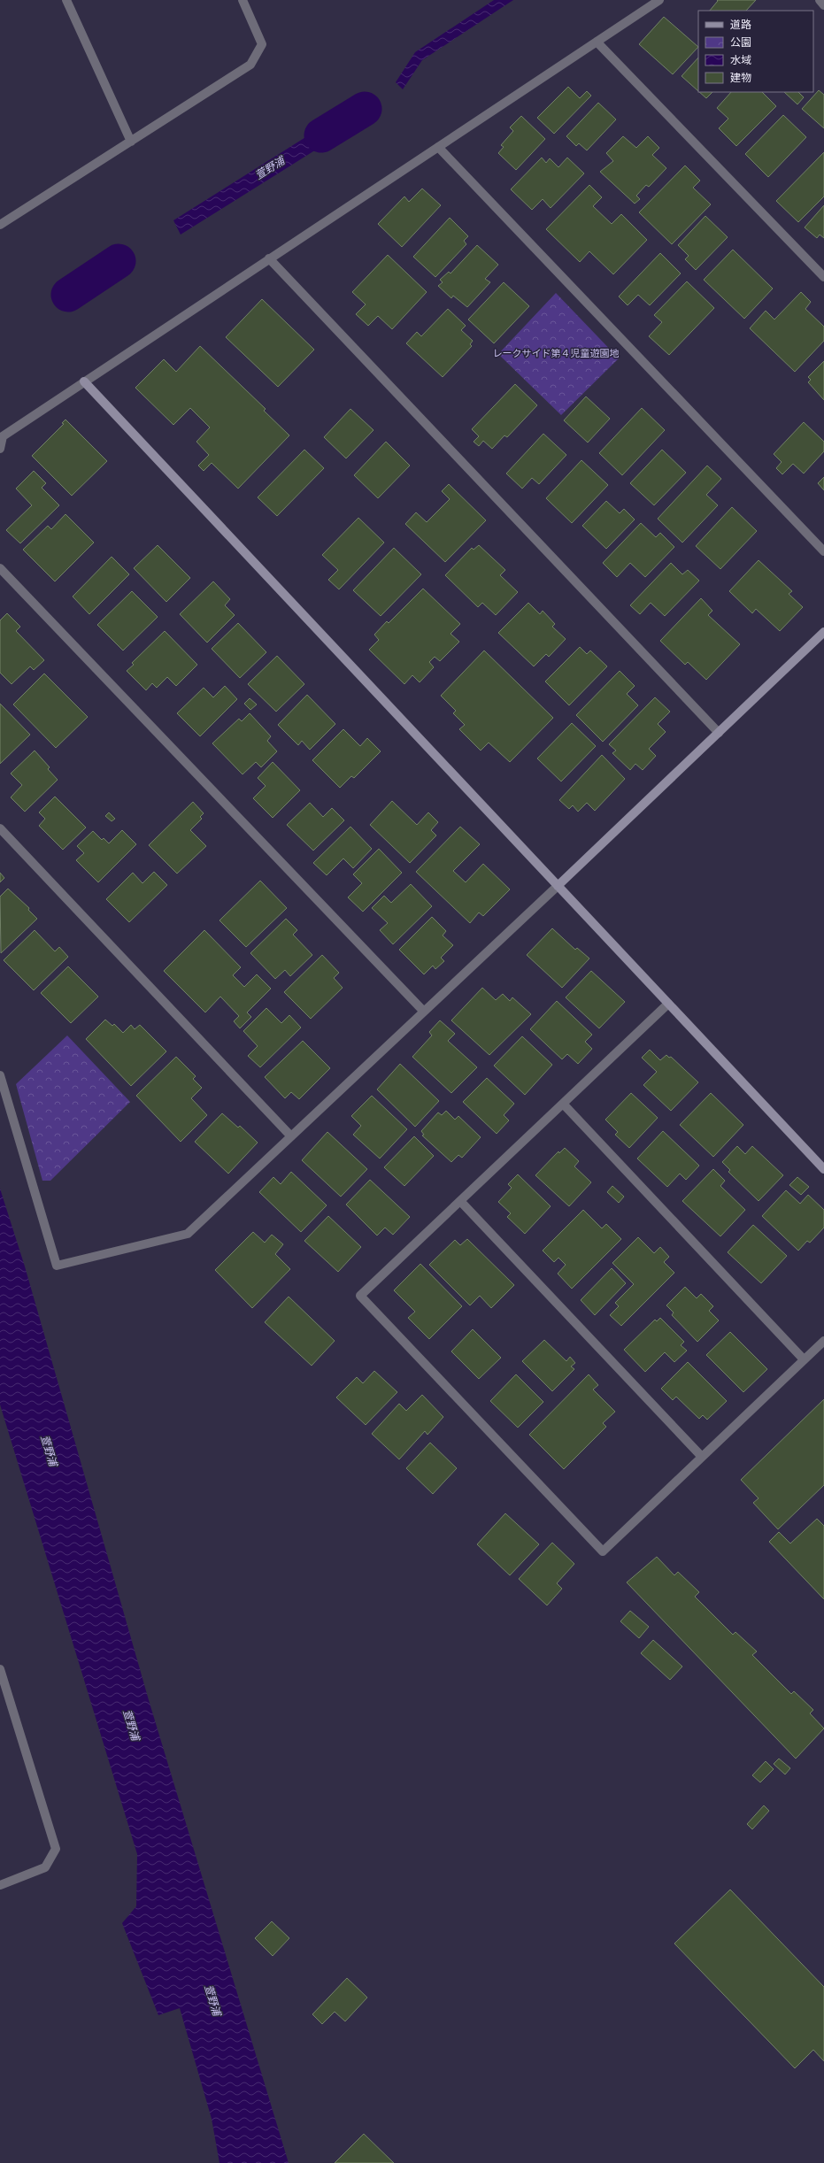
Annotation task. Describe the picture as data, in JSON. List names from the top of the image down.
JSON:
{
  "water": ["萱野浦"],
  "parks": ["レークサイド第４児童遊園地"],
  "legend": [
    "道路",
    "公園",
    "水域",
    "建物"
  ]
}
